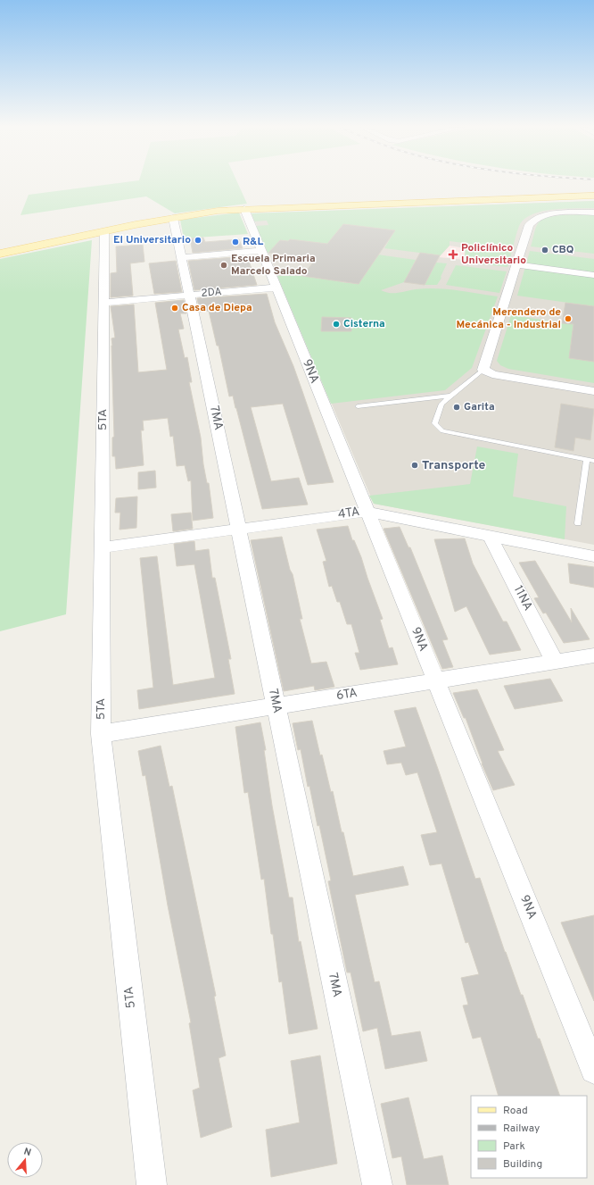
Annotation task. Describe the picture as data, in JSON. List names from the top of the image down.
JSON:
{
  "streets": {
    "street": [
      "2DA",
      "9NA",
      "7MA",
      "5TA",
      "4TA",
      "11NA",
      "6TA"
    ]
  },
  "crossings": [
    ["2DA", "9NA"],
    ["2DA", "7MA"],
    ["2DA", "5TA"],
    ["9NA", "4TA"],
    ["9NA", "6TA"],
    ["7MA", "4TA"],
    ["7MA", "6TA"],
    ["5TA", "4TA"],
    ["5TA", "6TA"],
    ["4TA", "11NA"],
    ["11NA", "6TA"]
  ],
  "places": {
    "other": [
      "El Universitario",
      "R&L",
      "CBQ",
      "Escuela Primaria Marcelo Salado",
      "Casa de Diepa",
      "Merendero de Mecánica - Industrial",
      "Cisterna",
      "Garita",
      "Transporte"
    ],
    "health": ["Policlínico Universitario"]
  },
  "legend": [
    "Road",
    "Railway",
    "Park",
    "Building"
  ],
  "north": "top"
}
